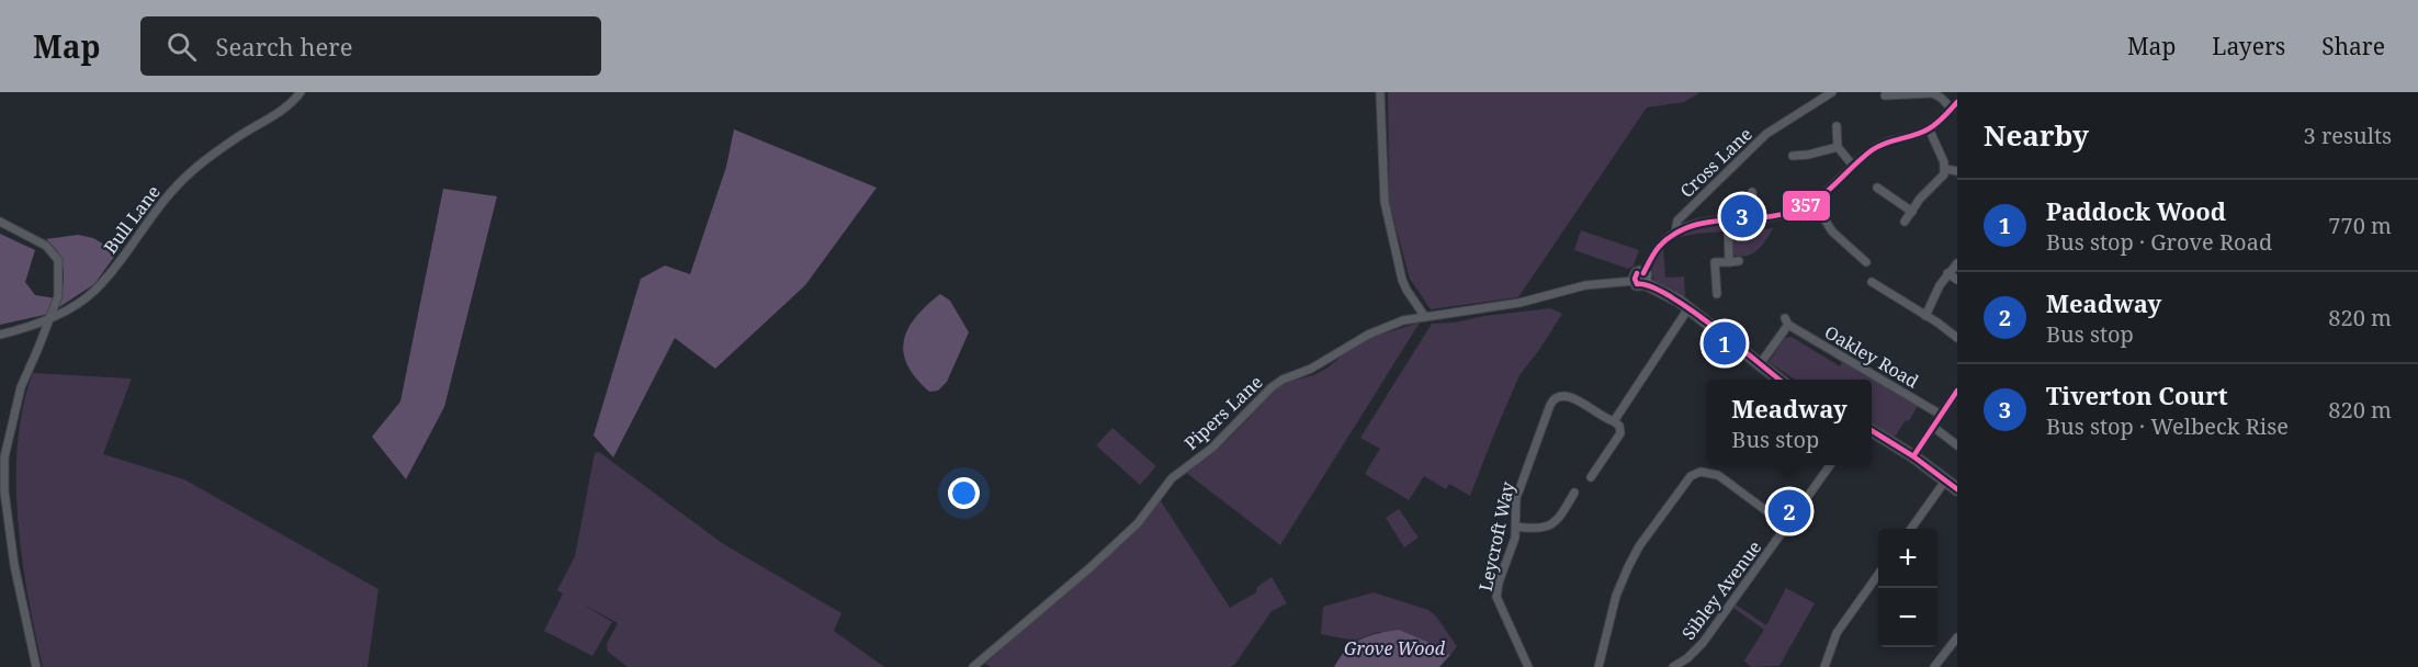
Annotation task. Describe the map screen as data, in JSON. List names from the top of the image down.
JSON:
{
  "streets": {
    "street": [
      "Cross Lane",
      "Bull Lane",
      "Oakley Road",
      "Pipers Lane",
      "Leycroft Way",
      "Sibley Avenue"
    ]
  },
  "crossings": [
    ["Cross Lane", "Pipers Lane"]
  ],
  "parks": ["Grove Wood"],
  "lines": ["transit line 357"],
  "page": {
    "header": "Map",
    "search": "Search here",
    "nav": ["Map", "Layers", "Share"],
    "heading": ["Nearby", "3 results"],
    "list": [
      {
        "mark": "1",
        "name": "Paddock Wood",
        "note": "Bus stop · Grove Road",
        "value": "770 m"
      },
      {
        "mark": "2",
        "name": "Meadway",
        "note": "Bus stop",
        "value": "820 m"
      },
      {
        "mark": "3",
        "name": "Tiverton Court",
        "note": "Bus stop · Welbeck Rise",
        "value": "820 m"
      }
    ],
    "pins": ["3", "1", "2"],
    "popup": ["Meadway", "Bus stop"],
    "map_buttons": ["+", "−"]
  }
}
